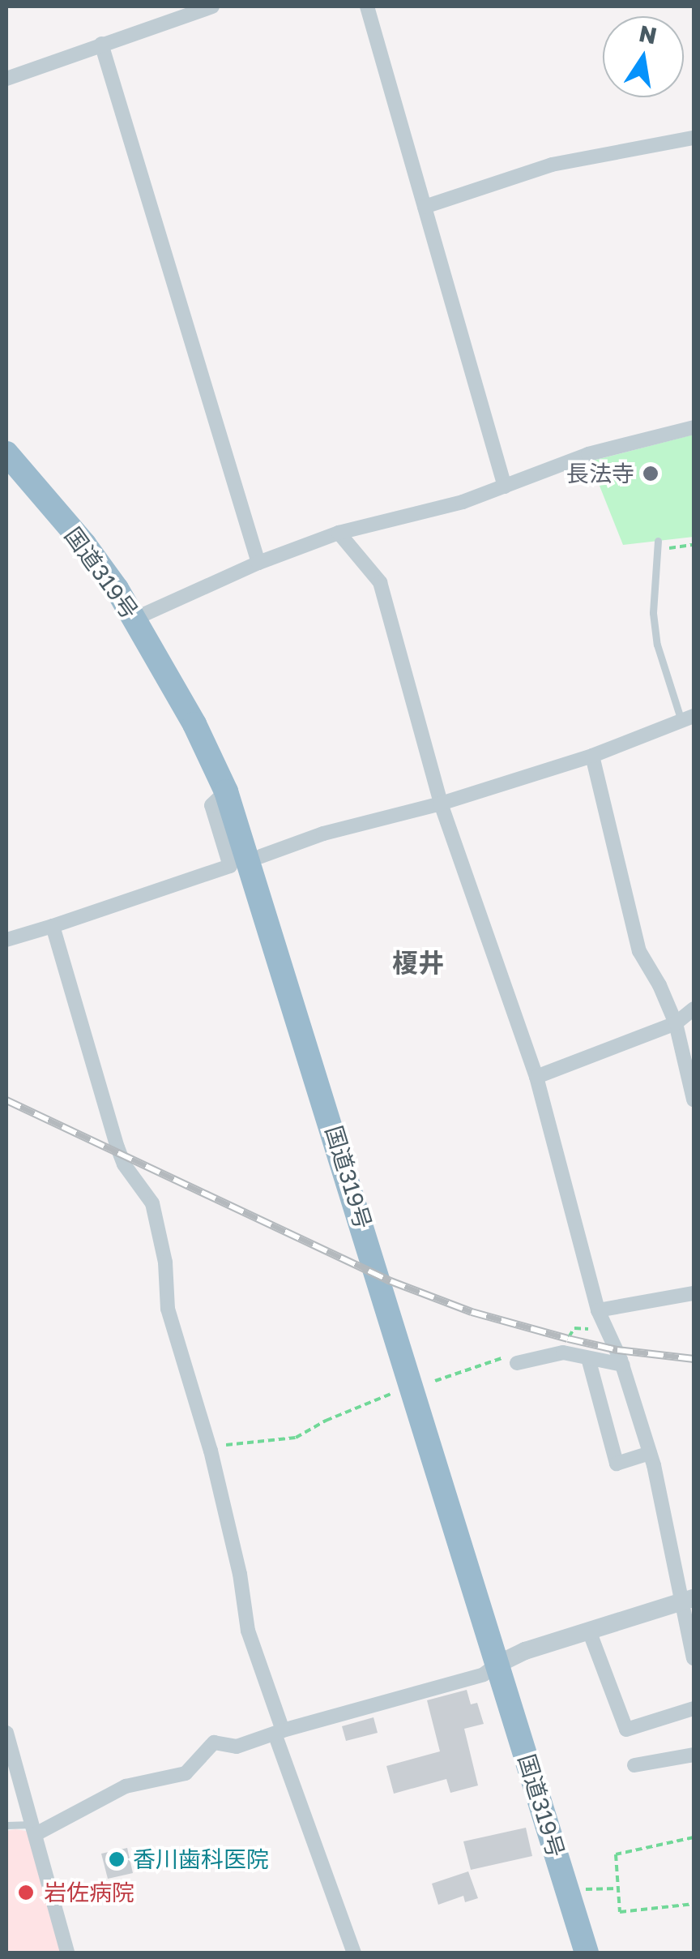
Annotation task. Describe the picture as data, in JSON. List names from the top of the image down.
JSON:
{
  "streets": {
    "highway": ["国道319号"]
  },
  "districts": ["榎井"],
  "places": ["長法寺", "香川歯科医院", "岩佐病院"],
  "north": "top"
}
